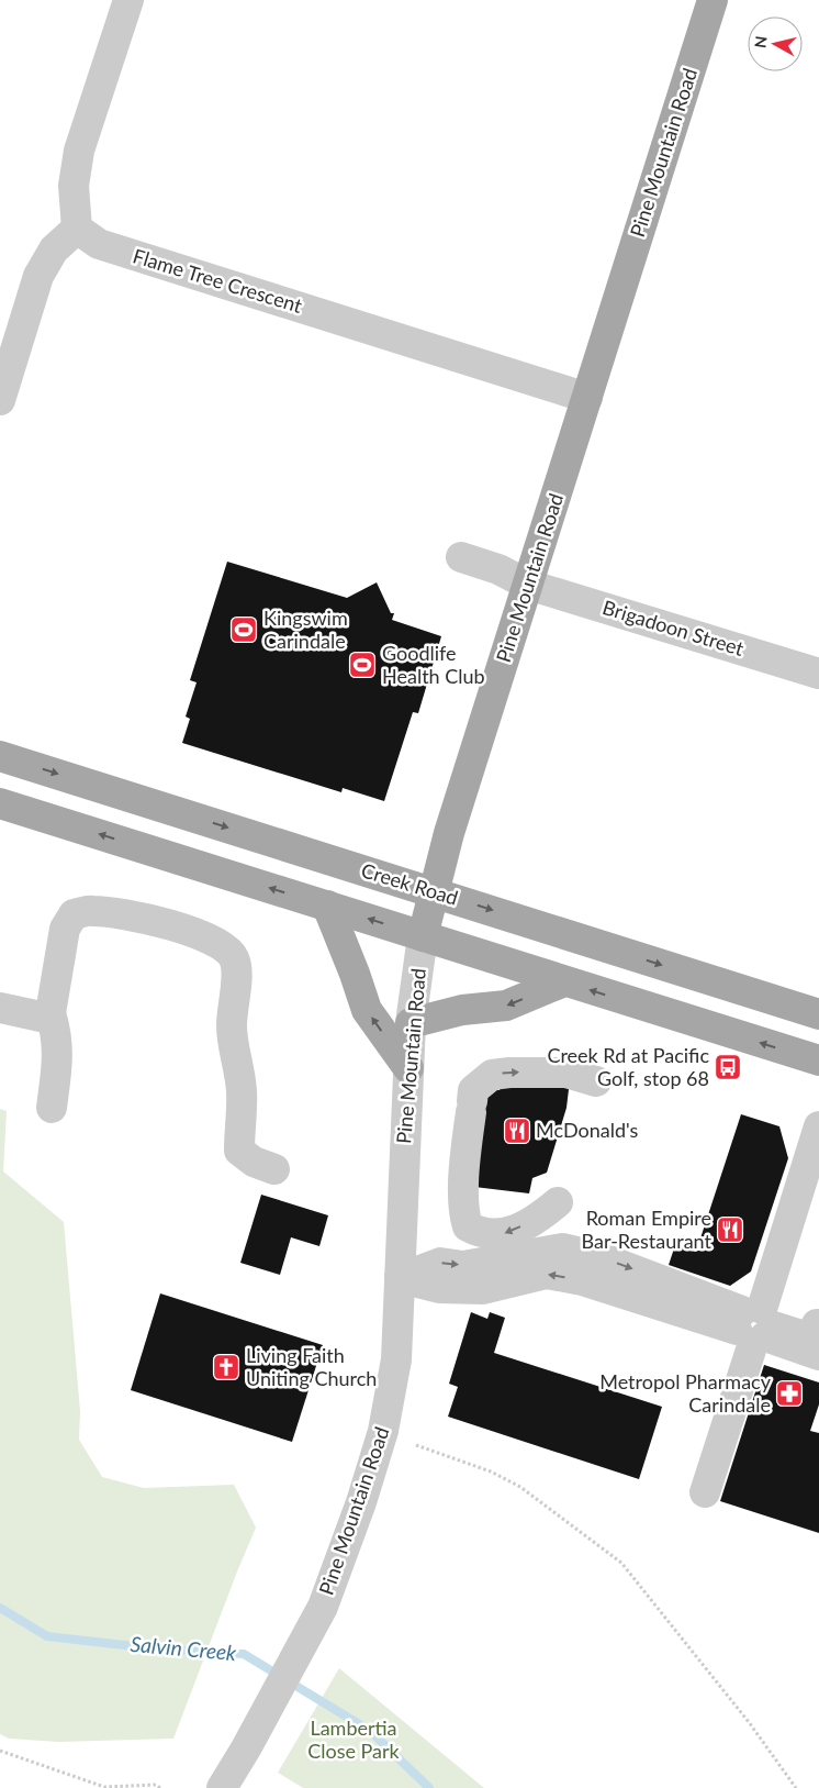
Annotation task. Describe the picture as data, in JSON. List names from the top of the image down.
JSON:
{
  "streets": {
    "main road": ["Pine Mountain Road", "Creek Road"],
    "street": ["Flame Tree Crescent", "Brigadoon Street"]
  },
  "crossings": [
    ["Pine Mountain Road", "Flame Tree Crescent"],
    ["Pine Mountain Road", "Brigadoon Street"],
    ["Pine Mountain Road", "Creek Road"]
  ],
  "water": ["Salvin Creek"],
  "parks": ["Lambertia Close Park"],
  "places": {
    "sports": ["Kingswim Carindale", "Goodlife Health Club"],
    "bus stop": ["Creek Rd at Pacific Golf, stop 68"],
    "restaurant": ["McDonald's", "Roman Empire Bar-Restaurant"],
    "church": ["Living Faith Uniting Church"],
    "pharmacy": ["Metropol Pharmacy Carindale"]
  },
  "north": "left"
}
